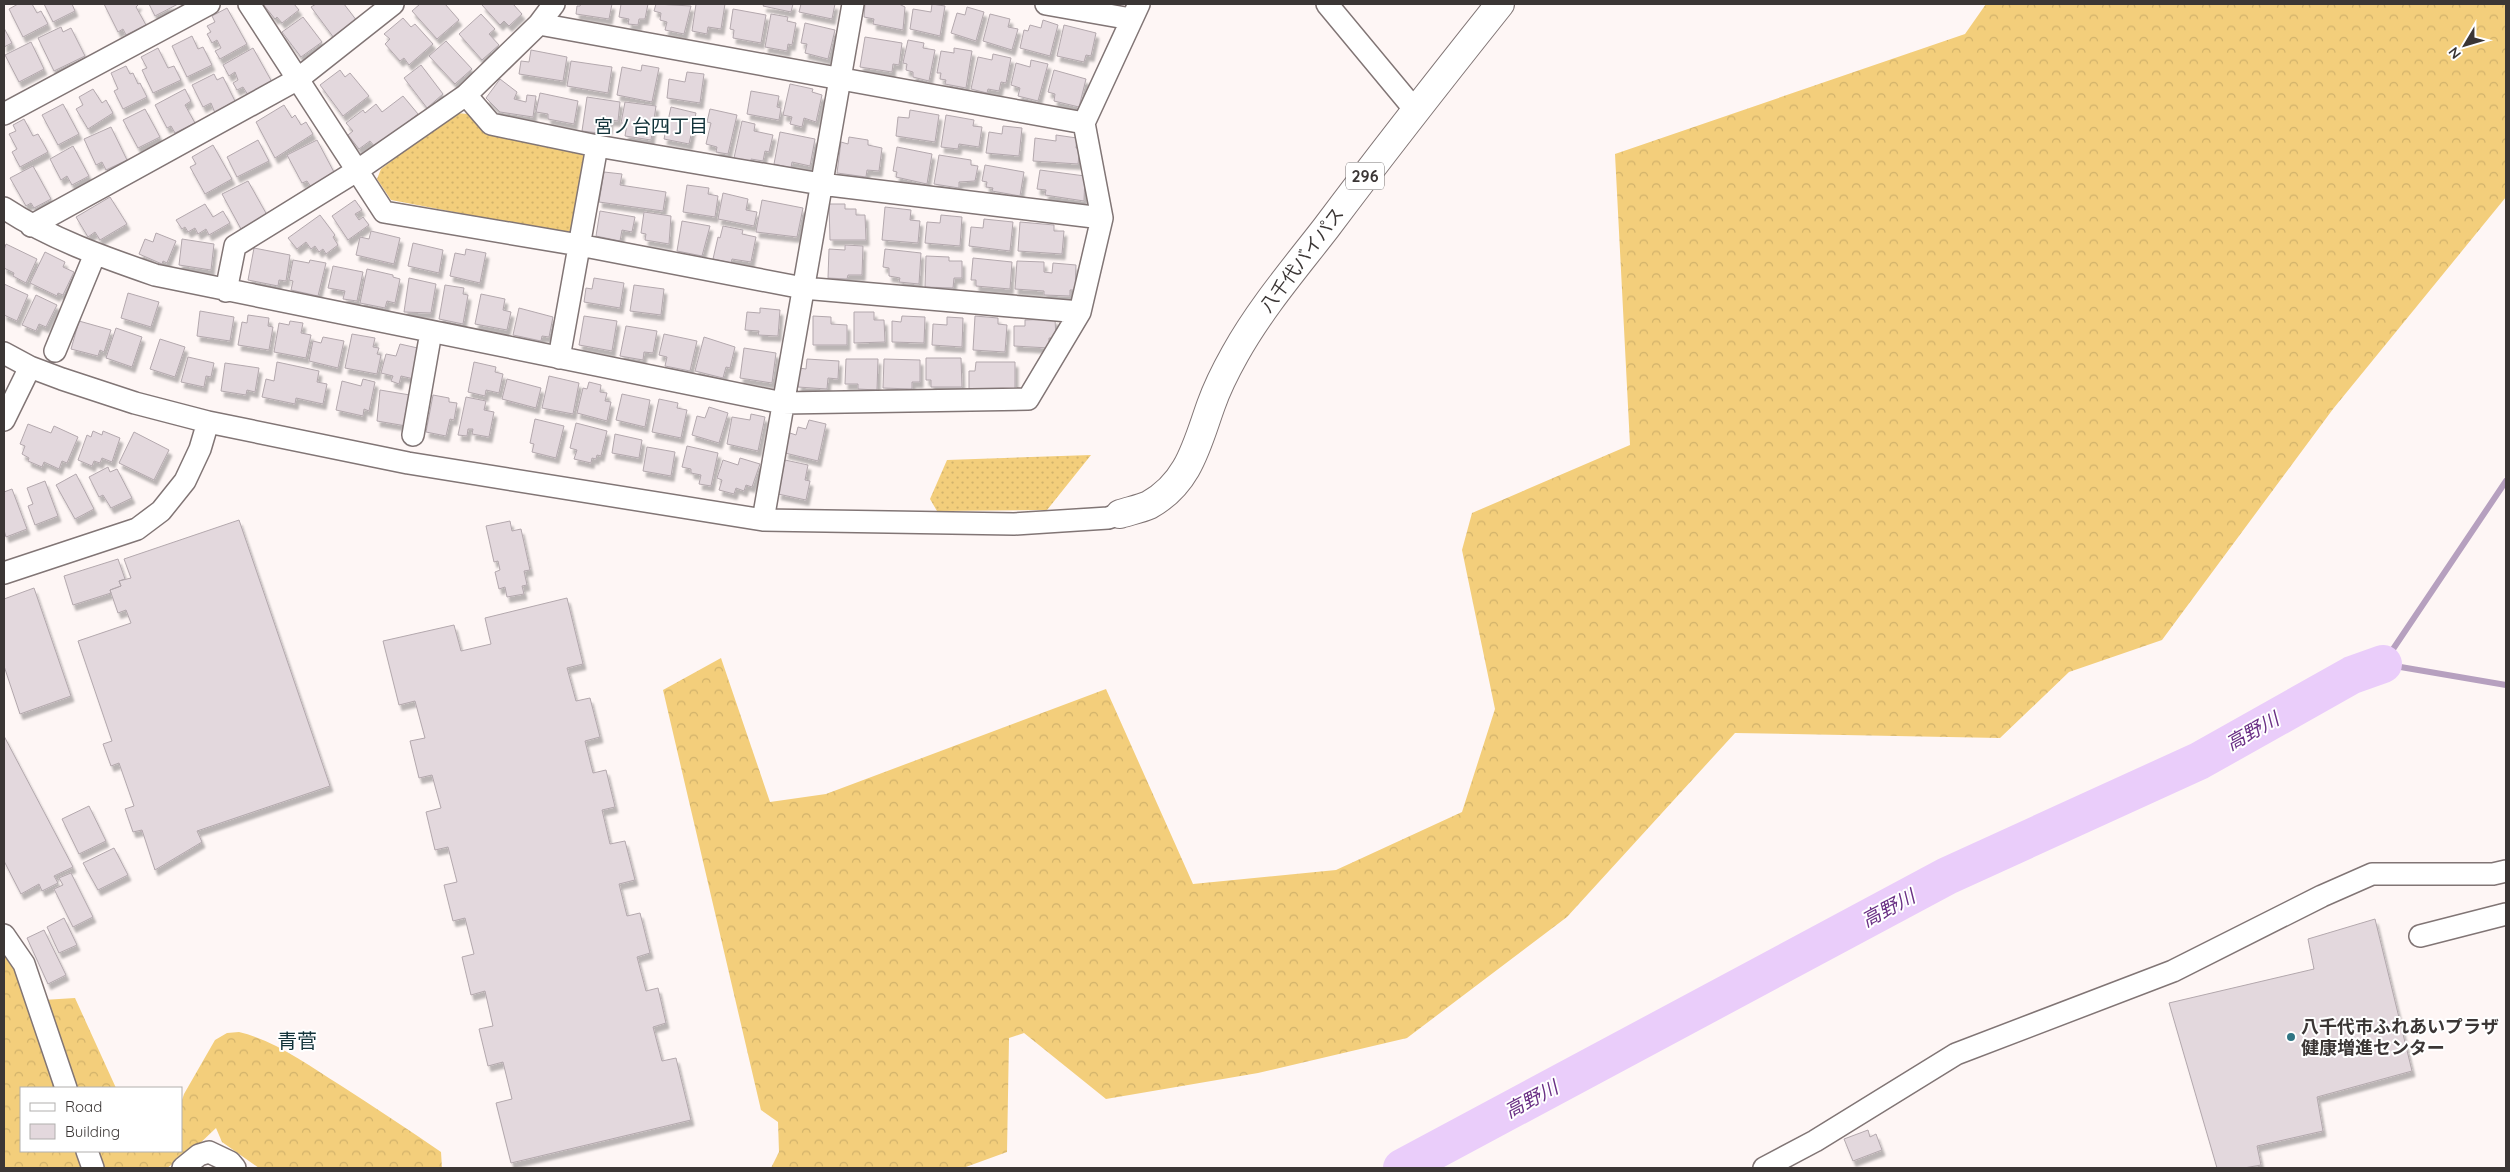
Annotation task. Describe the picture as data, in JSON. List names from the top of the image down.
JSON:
{
  "streets": {
    "highway": ["296", "八千代バイパス"]
  },
  "districts": ["宮ノ台四丁目", "青菅"],
  "water": ["高野川"],
  "places": ["八千代市ふれあいプラザ 健康増進センター"],
  "legend": ["Road", "Building"],
  "north": "bottom left"
}
